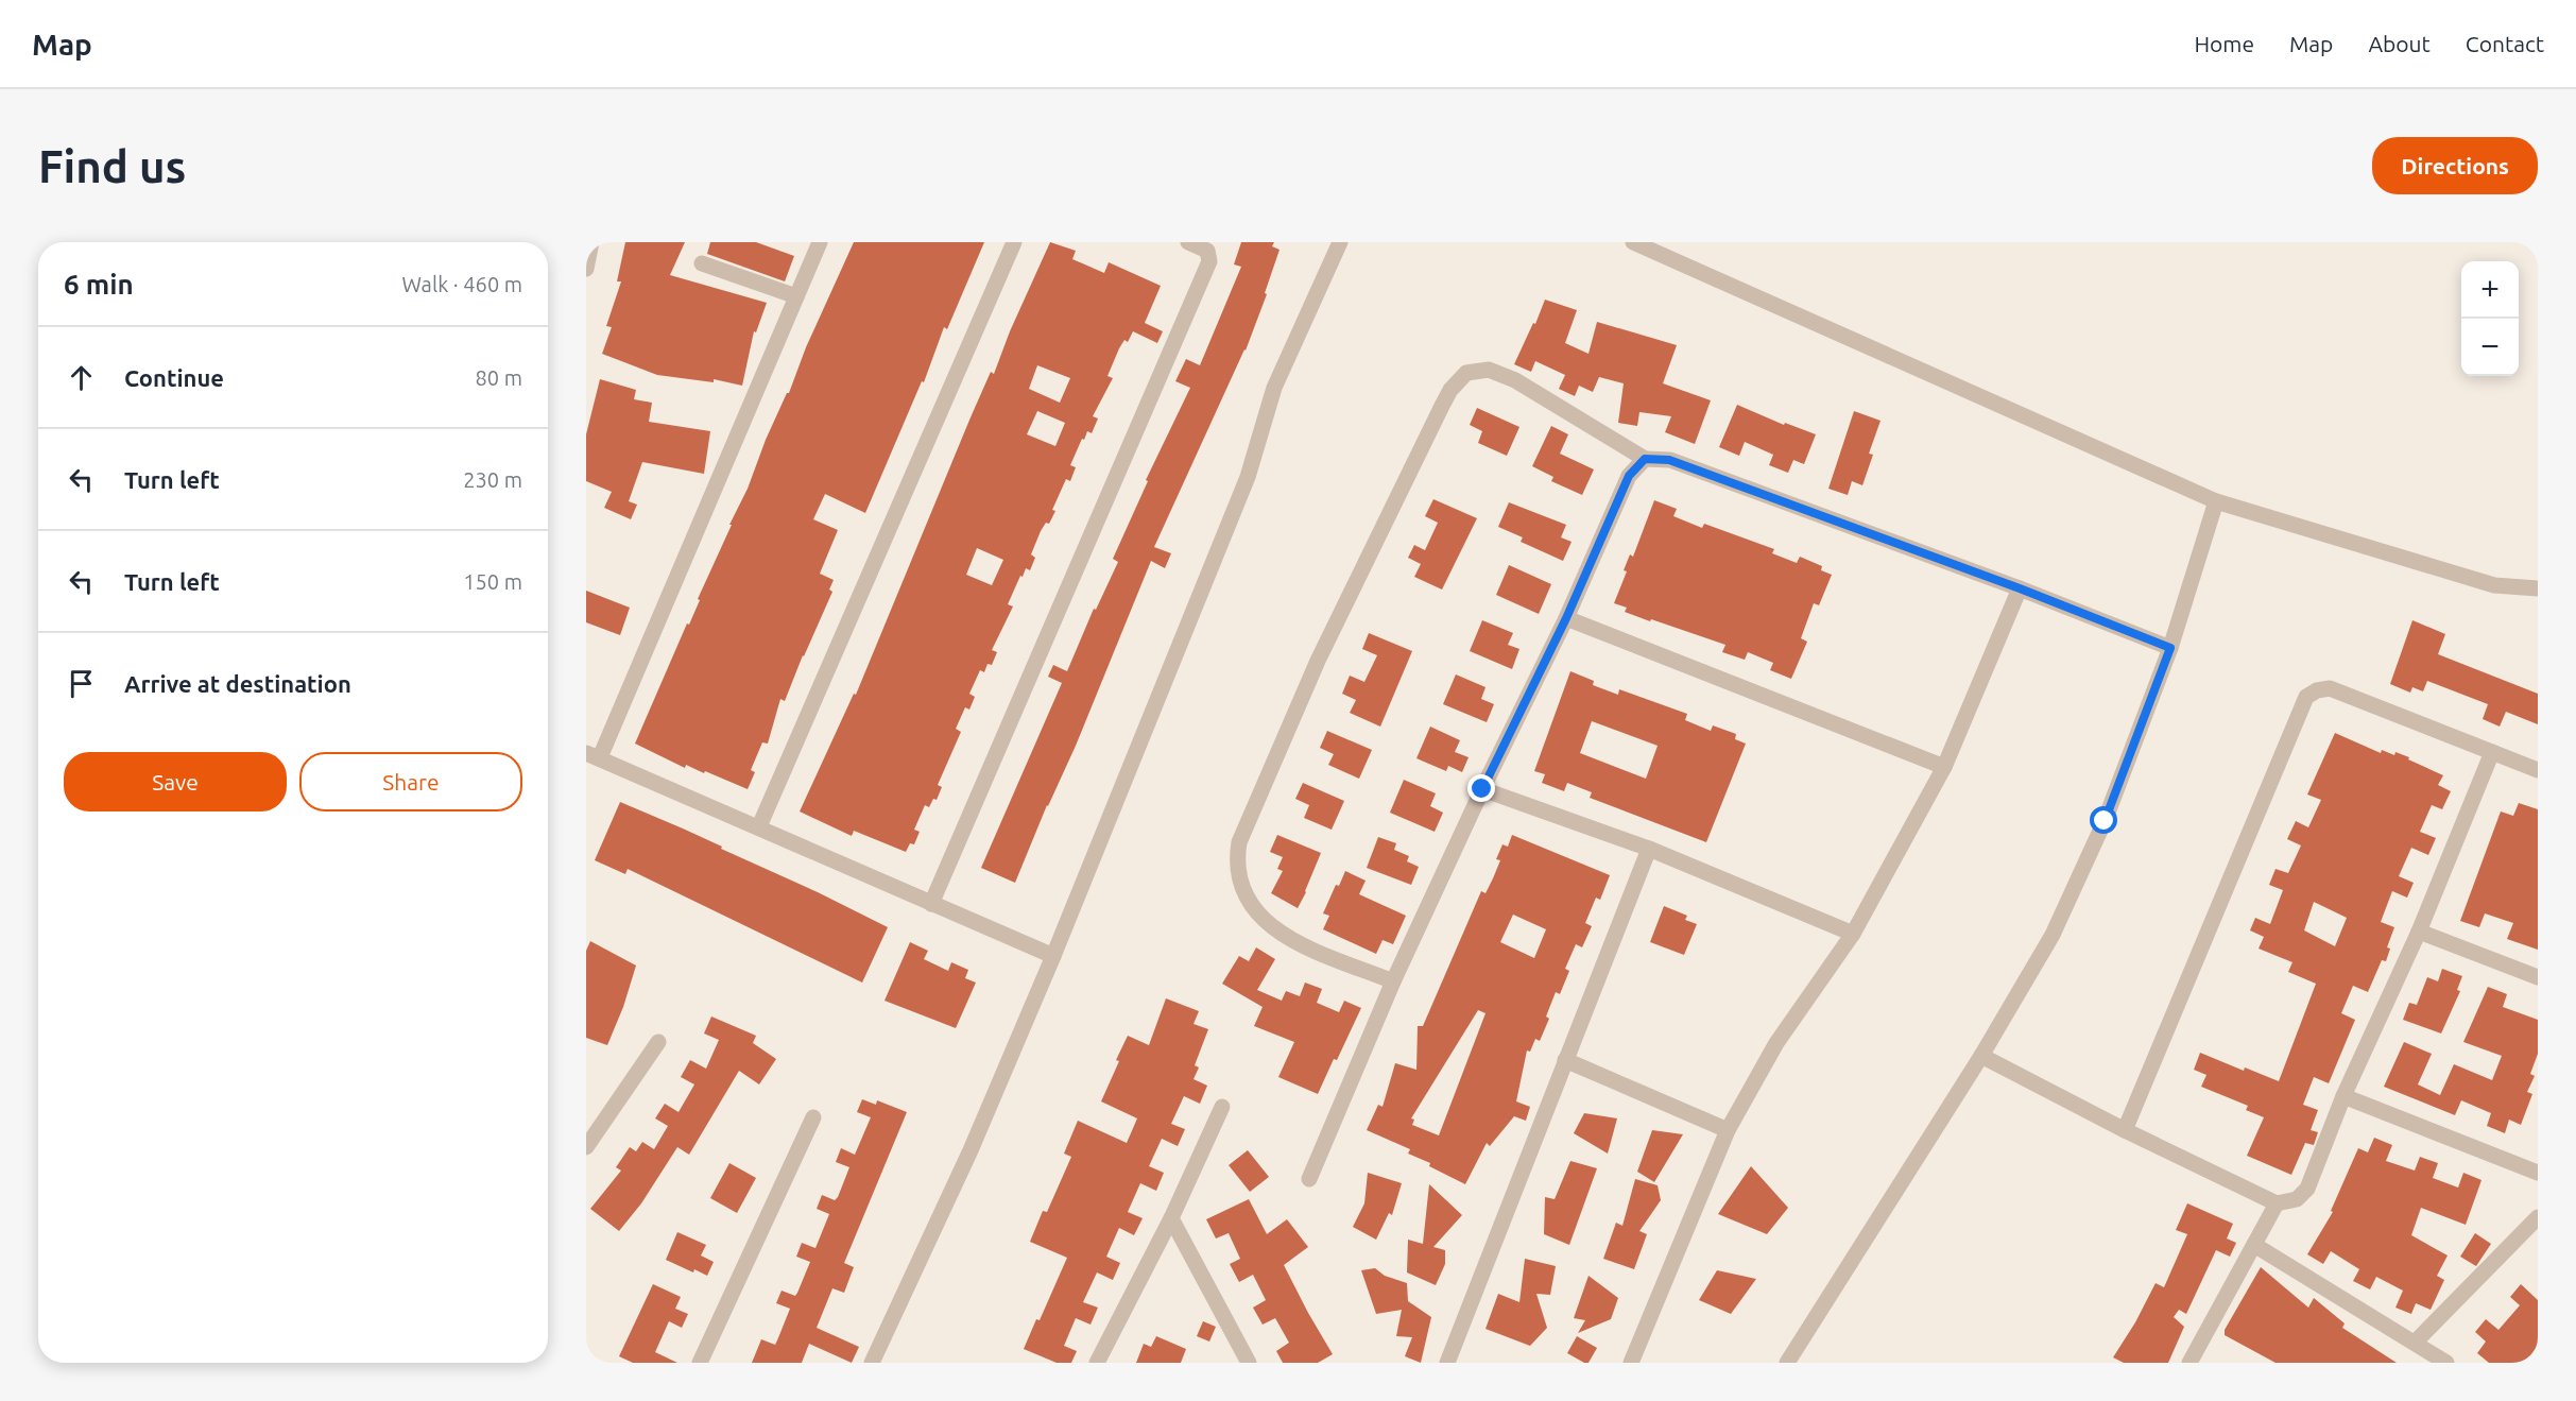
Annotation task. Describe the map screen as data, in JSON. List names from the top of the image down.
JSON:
{
  "page": {
    "header": "Map",
    "nav": [
      "Home",
      "Map",
      "About",
      "Contact"
    ],
    "buttons": [
      "Directions",
      ["Save", "Share"]
    ],
    "title": "Find us",
    "heading": ["6 min", "Walk · 460 m"],
    "map_buttons": ["+", "−"],
    "list": [
      ["Continue", "80 m"],
      ["Turn left", "230 m"],
      ["Turn left", "150 m"],
      "Arrive at destination"
    ]
  }
}
